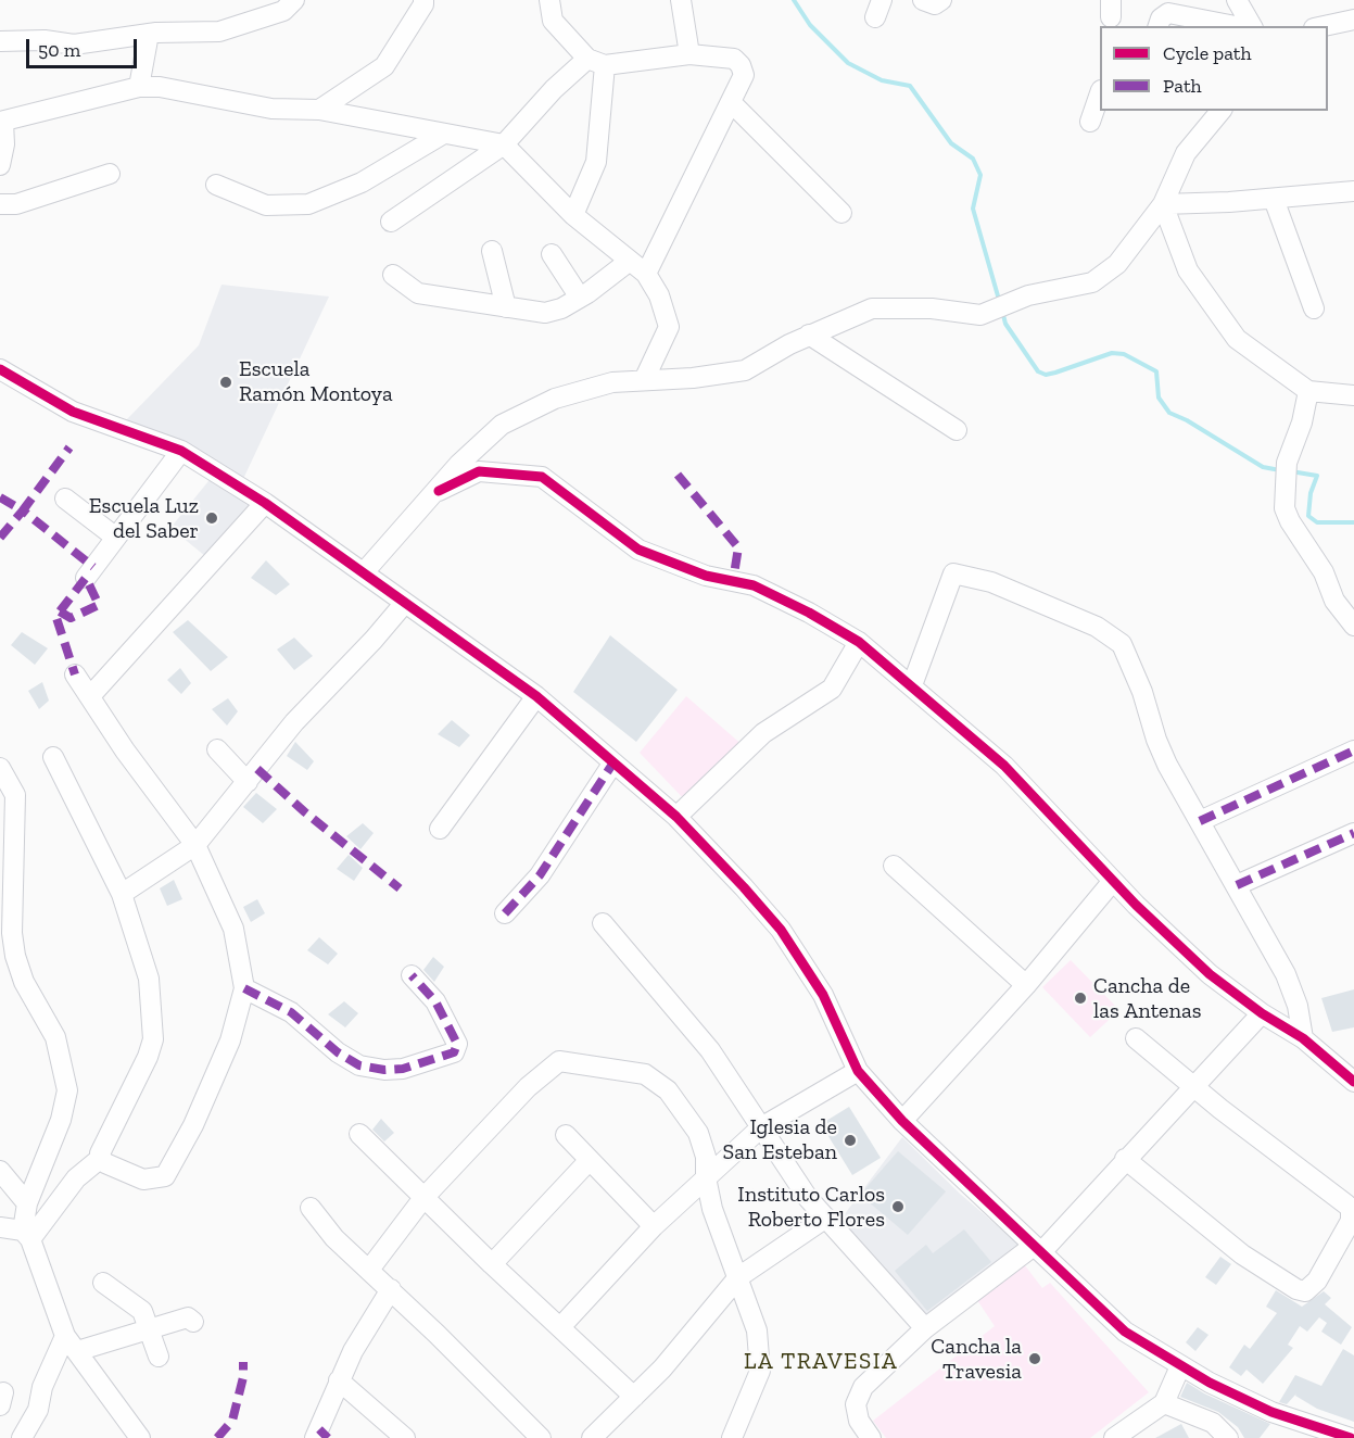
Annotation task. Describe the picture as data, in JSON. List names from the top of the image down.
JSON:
{
  "districts": ["LA TRAVESIA"],
  "places": [
    "Escuela Ramón Montoya",
    "Escuela Luz del Saber",
    "Cancha de las Antenas",
    "Iglesia de San Esteban",
    "Instituto Carlos Roberto Flores",
    "Cancha la Travesia"
  ],
  "legend": ["Cycle path", "Path"],
  "scale_bar": "50 m"
}
